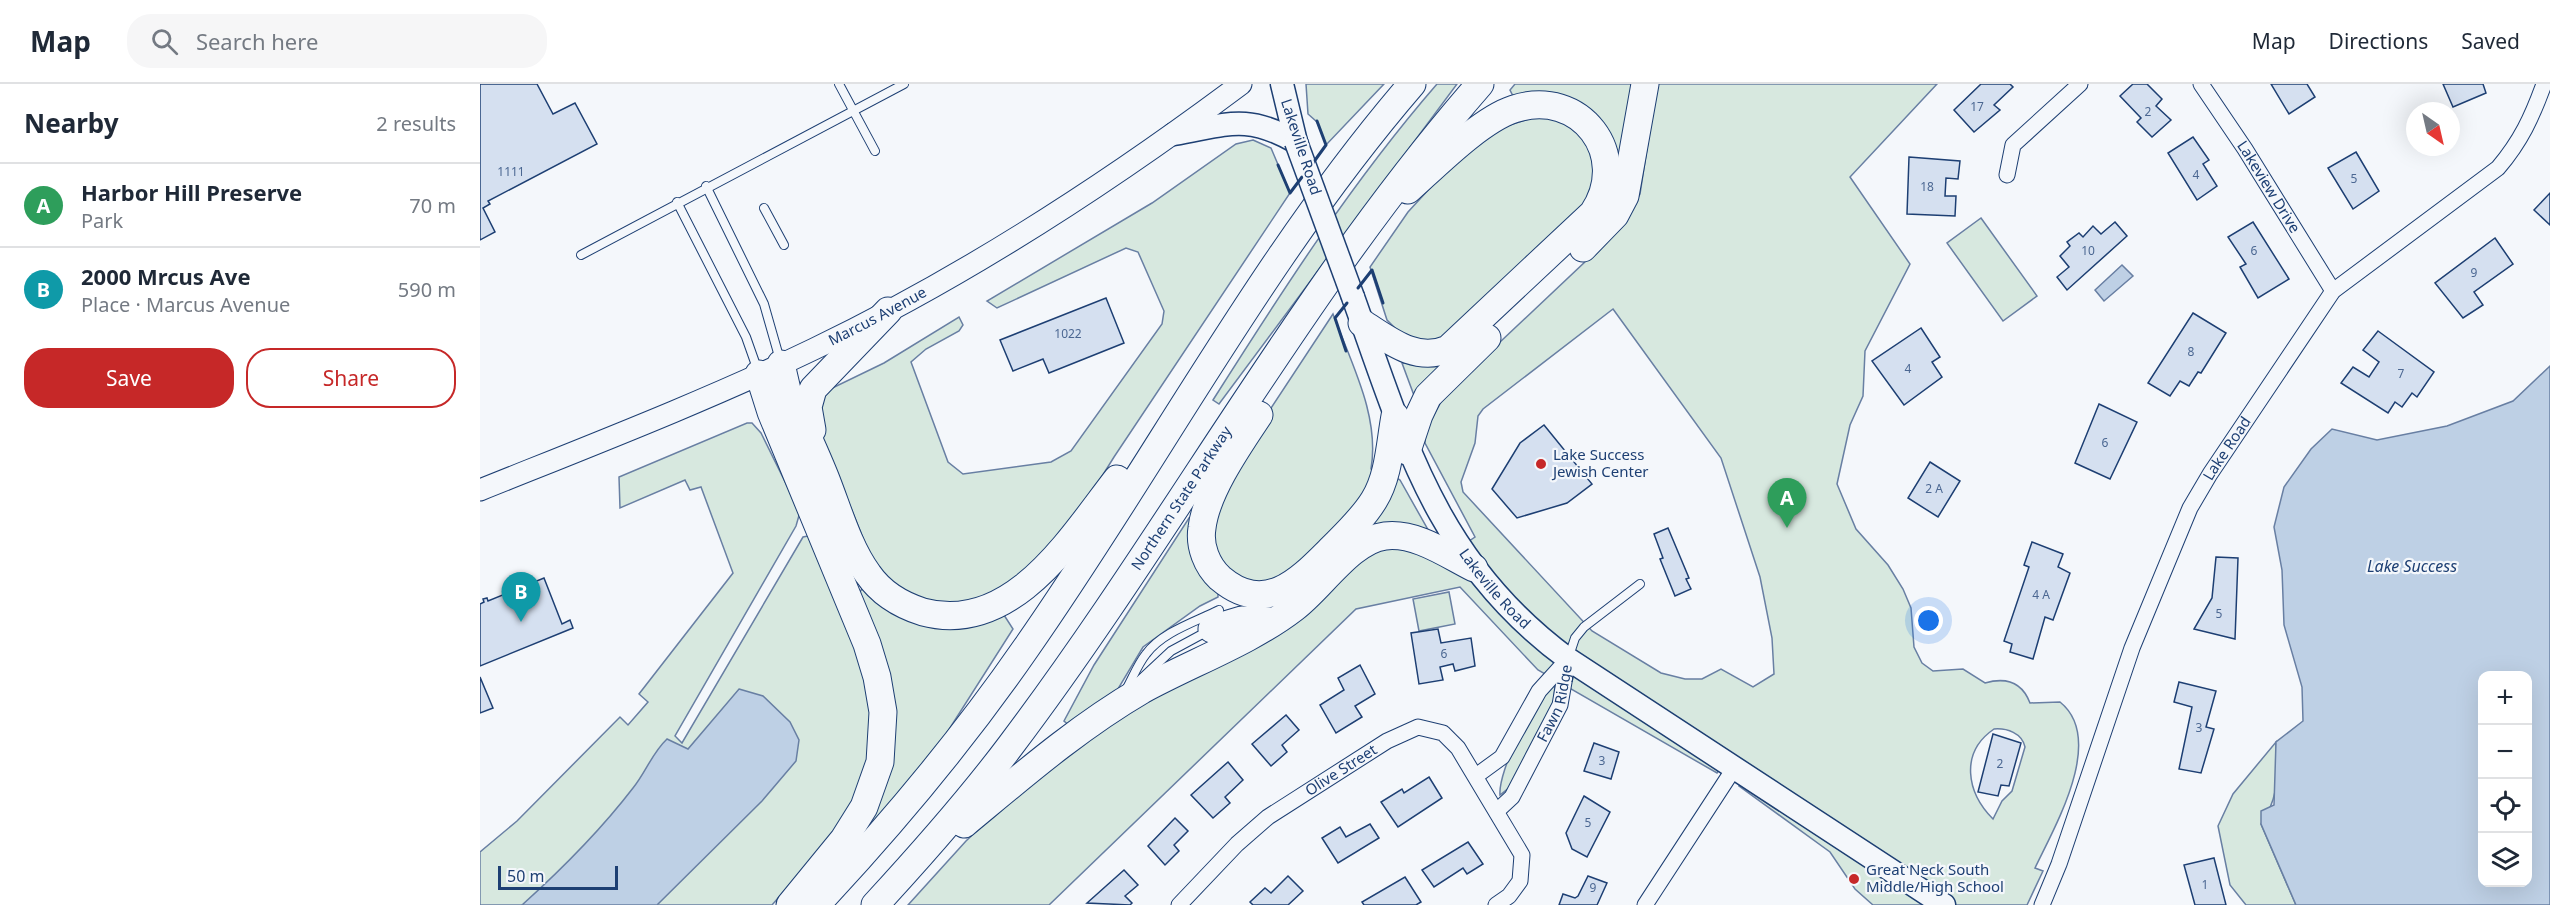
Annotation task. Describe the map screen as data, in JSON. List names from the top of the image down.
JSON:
{
  "streets": {
    "highway": ["Northern State Parkway"],
    "main road": ["Lakeville Road", "Marcus Avenue"],
    "street": [
      "Lakeview Drive",
      "Lake Road",
      "Fawn Ridge",
      "Olive Street"
    ]
  },
  "crossings": [
    ["Lakeville Road", "Fawn Ridge"],
    ["Lakeview Drive", "Lake Road"],
    ["Fawn Ridge", "Olive Street"]
  ],
  "water": ["Lake Success"],
  "places": ["Lake Success Jewish Center", "Great Neck South Middle/High School"],
  "house_numbers": [
    "17",
    "2",
    "1111",
    "4",
    "5",
    "18",
    "10",
    "6",
    "9",
    "1022",
    "8",
    "4",
    "7",
    "6",
    "2 A",
    "4 A",
    "5",
    "6",
    "3",
    "3",
    "2",
    "5",
    "1",
    "9"
  ],
  "scale_bar": "50 m",
  "north": "bottom right",
  "page": {
    "header": "Map",
    "search": "Search here",
    "nav": ["Map", "Directions", "Saved"],
    "heading": ["Nearby", "2 results"],
    "list": [
      {
        "mark": "A",
        "name": "Harbor Hill Preserve",
        "note": "Park",
        "value": "70 m"
      },
      {
        "mark": "B",
        "name": "2000 Mrcus Ave",
        "note": "Place · Marcus Avenue",
        "value": "590 m"
      }
    ],
    "buttons": ["Save", "Share"],
    "pins": ["A", "B"],
    "map_buttons": ["+", "−"],
    "scale": "50 m"
  }
}
